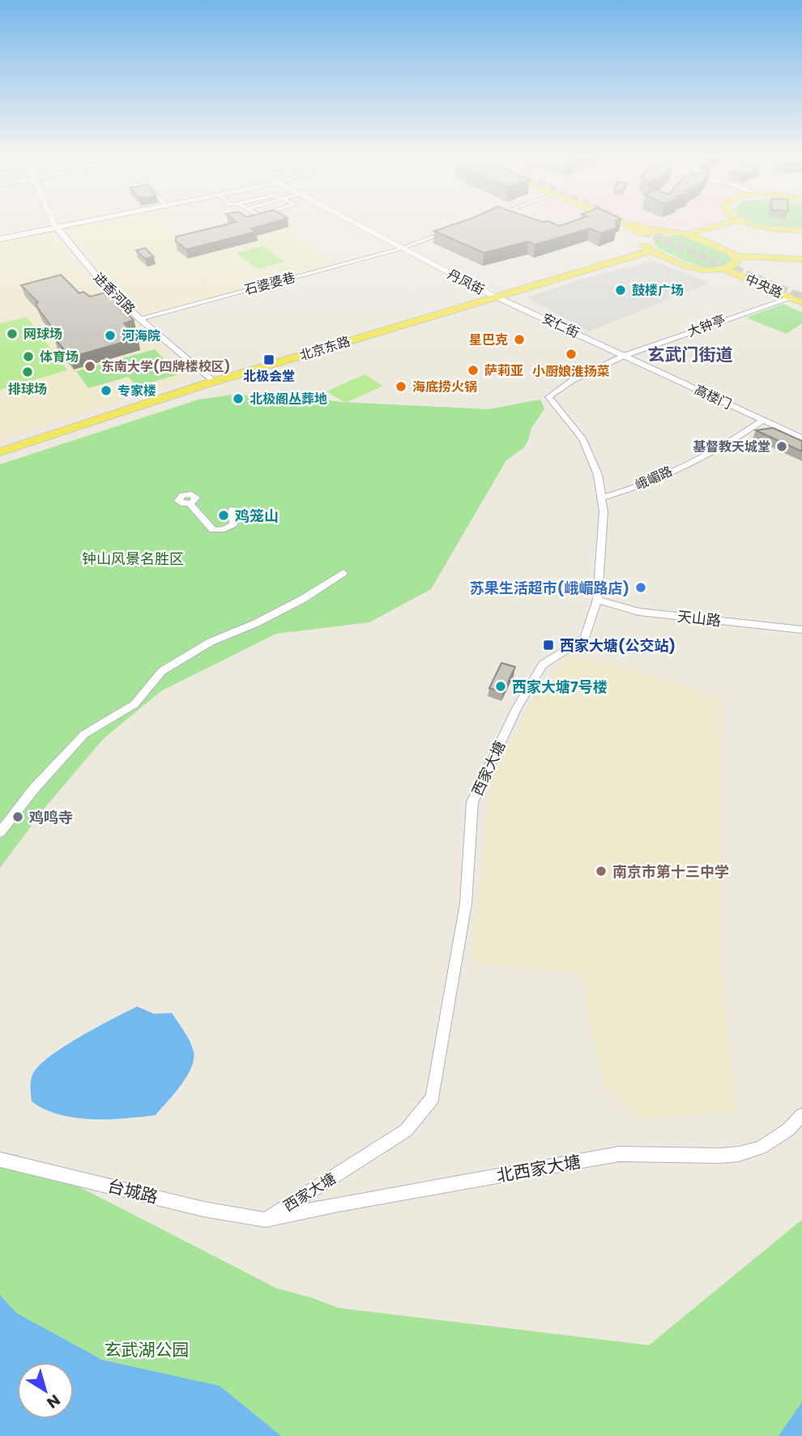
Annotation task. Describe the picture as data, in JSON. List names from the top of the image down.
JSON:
{
  "streets": {
    "main road": [
      "丹凤街",
      "中央路",
      "进香河路",
      "北京东路"
    ],
    "street": [
      "石婆婆巷",
      "安仁街",
      "大钟亭",
      "高楼门",
      "峨嵋路",
      "天山路",
      "西家大塘",
      "北西家大塘",
      "台城路"
    ]
  },
  "crossings": [
    ["丹凤街", "石婆婆巷"],
    ["丹凤街", "安仁街"],
    ["丹凤街", "北京东路"],
    ["石婆婆巷", "进香河路"],
    ["中央路", "大钟亭"],
    ["进香河路", "北京东路"],
    ["安仁街", "大钟亭"],
    ["安仁街", "北京东路"],
    ["安仁街", "高楼门"],
    ["安仁街", "西家大塘"],
    ["大钟亭", "高楼门"],
    ["大钟亭", "西家大塘"],
    ["高楼门", "峨嵋路"],
    ["高楼门", "西家大塘"],
    ["峨嵋路", "西家大塘"],
    ["天山路", "西家大塘"],
    ["西家大塘", "北西家大塘"],
    ["西家大塘", "台城路"],
    ["北西家大塘", "台城路"]
  ],
  "districts": ["玄武门街道"],
  "parks": ["钟山风景名胜区", "玄武湖公园"],
  "places": {
    "other": [
      "鼓楼广场",
      "网球场",
      "河海院",
      "星巴克",
      "小厨娘淮扬菜",
      "体育场",
      "东南大学(四牌楼校区)",
      "萨莉亚",
      "排球场",
      "海底捞火锅",
      "专家楼",
      "北极阁丛葬地",
      "基督教天城堂",
      "鸡笼山",
      "苏果生活超市(峨嵋路店)",
      "西家大塘7号楼",
      "鸡鸣寺",
      "南京市第十三中学"
    ],
    "transit": ["北极会堂", "西家大塘(公交站)"]
  },
  "north": "bottom right"
}
